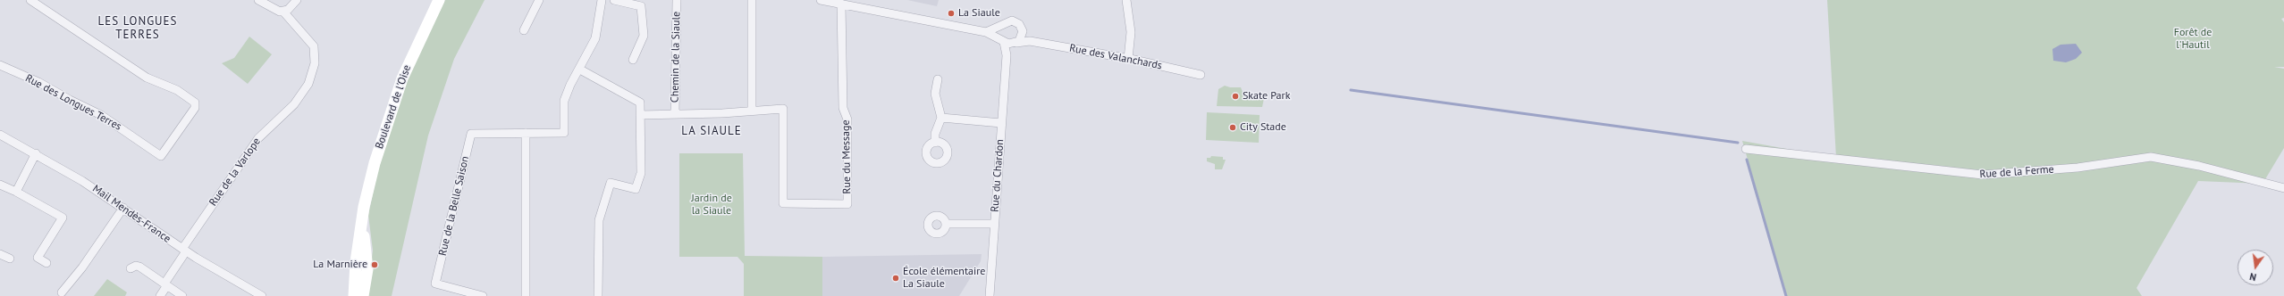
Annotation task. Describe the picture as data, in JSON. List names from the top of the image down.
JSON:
{
  "streets": {
    "main road": ["Boulevard de l'Oise"],
    "street": [
      "Chemin de la Siaule",
      "Rue des Valanchards",
      "Rue des Longues Terres",
      "Rue du Message",
      "Rue de la Varlope",
      "Rue de la Ferme",
      "Rue du Chardon",
      "Rue de la Belle Saison",
      "Mail Mendès-France"
    ]
  },
  "crossings": [
    ["Rue des Valanchards", "Rue du Chardon"],
    ["Rue de la Varlope", "Mail Mendès-France"]
  ],
  "districts": ["LES LONGUES TERRES", "LA SIAULE"],
  "parks": ["Forêt de l'Hautil", "Jardin de la Siaule"],
  "places": [
    "La Siaule",
    "Skate Park",
    "City Stade",
    "La Marnière",
    "École élémentaire La Siaule"
  ],
  "north": "bottom"
}
